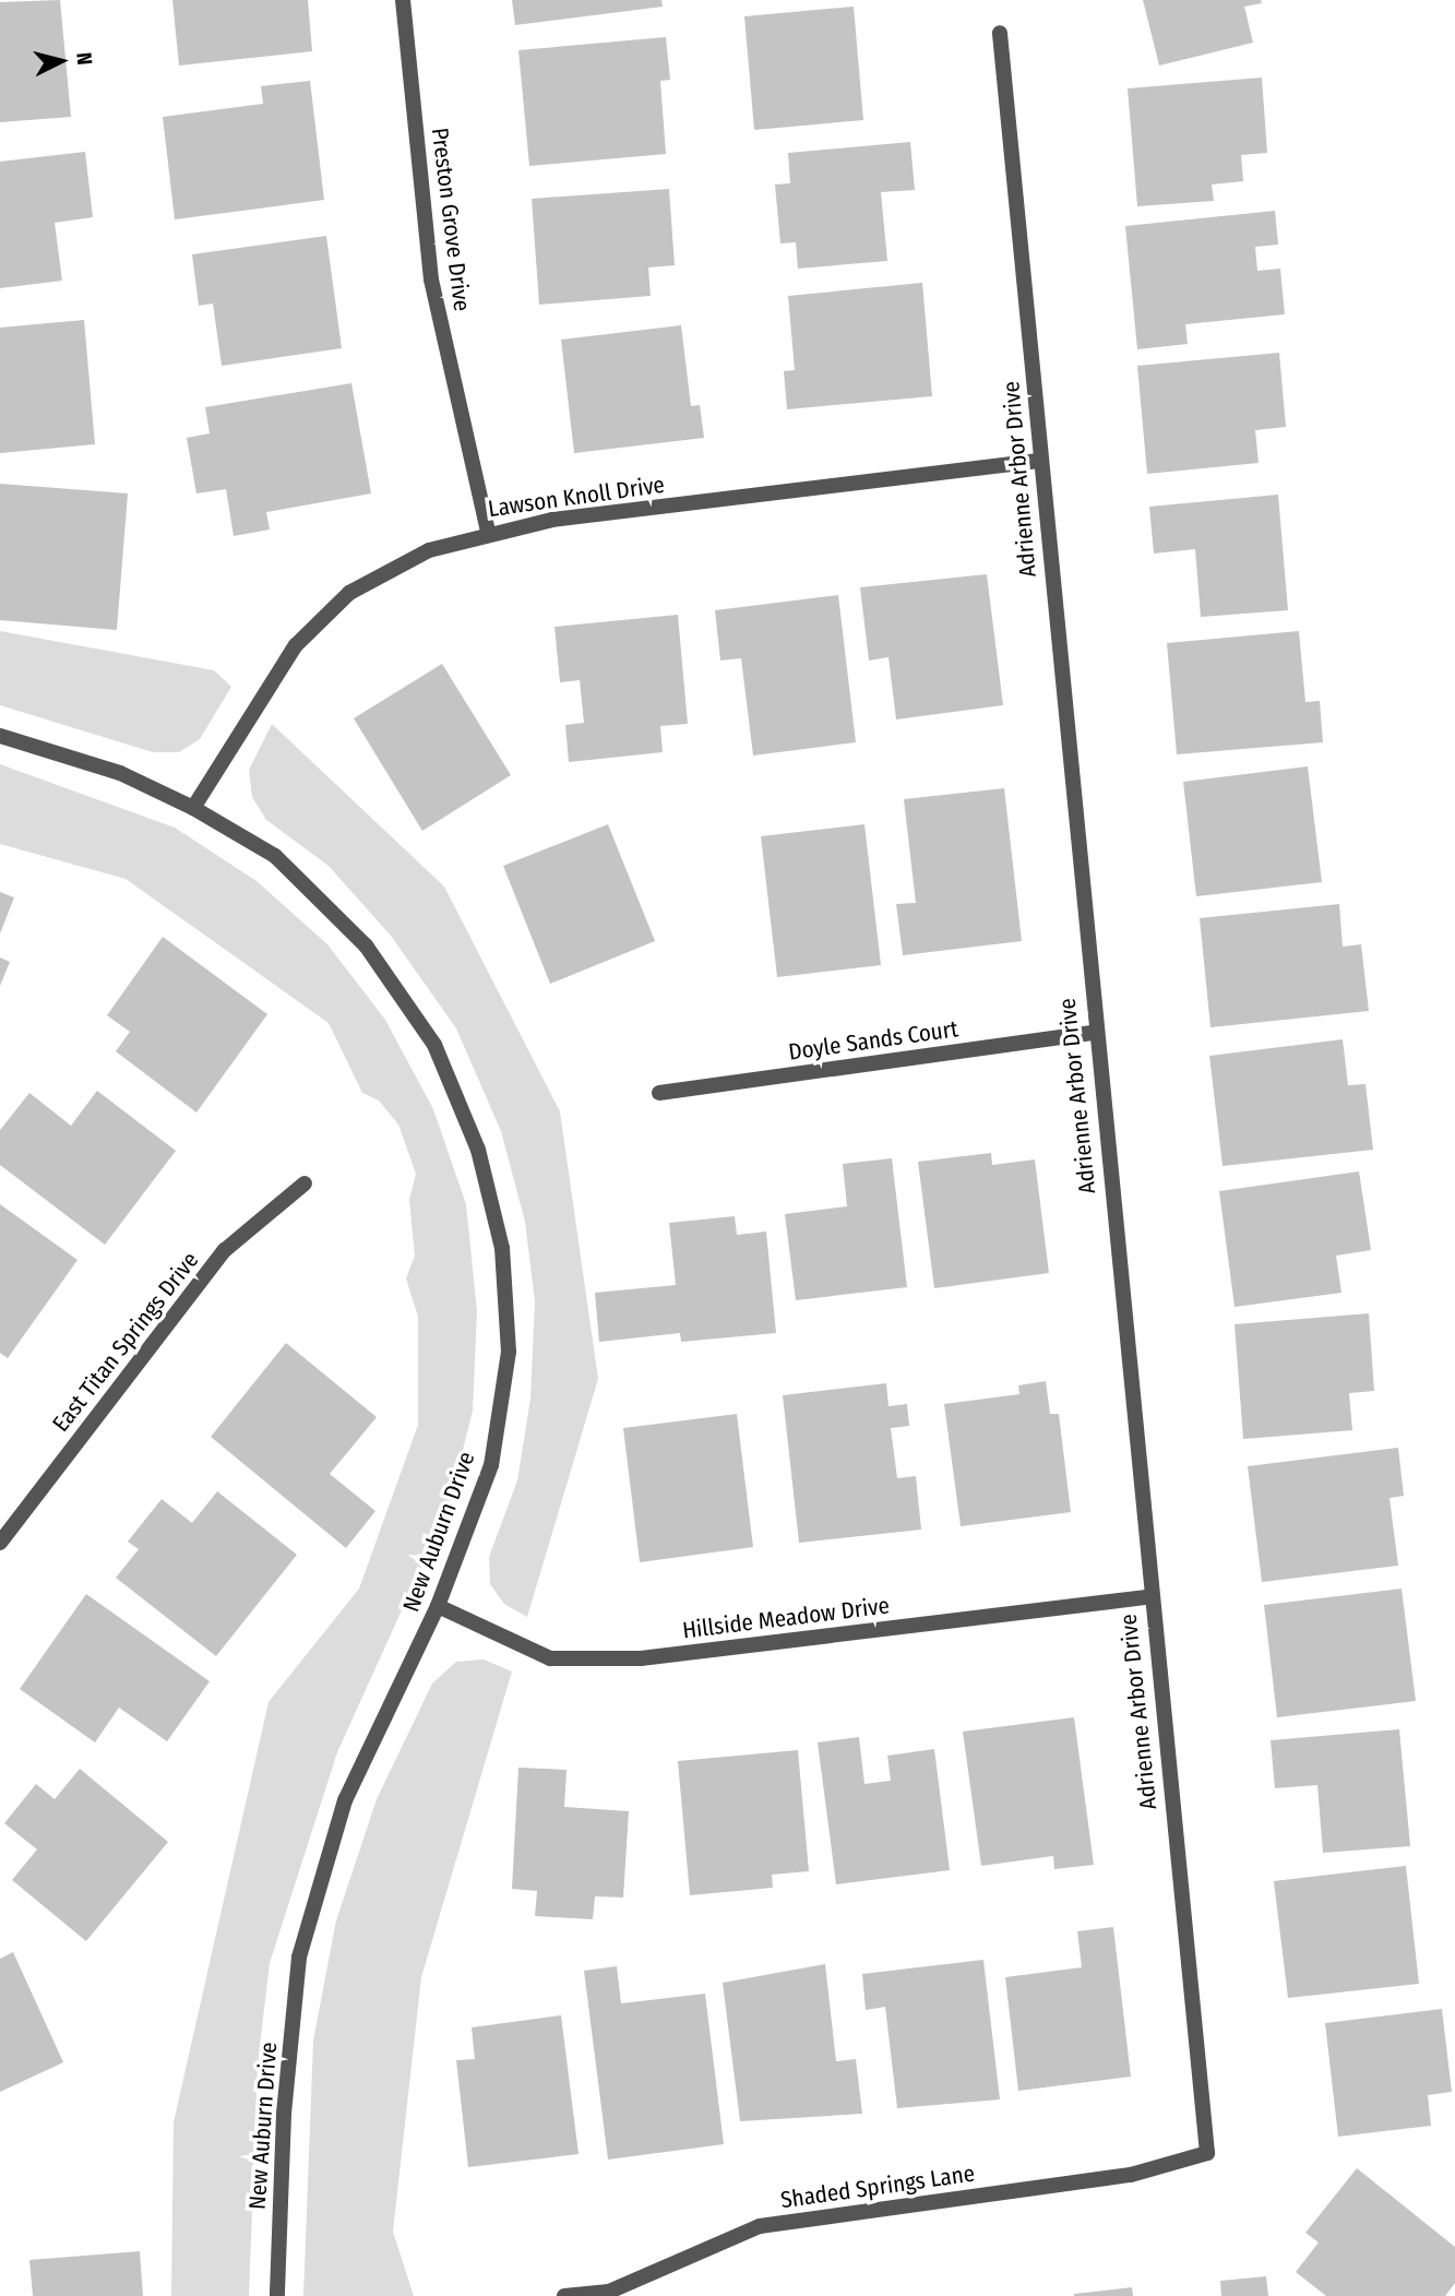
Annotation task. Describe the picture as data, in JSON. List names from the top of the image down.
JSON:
{
  "streets": {
    "street": [
      "Preston Grove Drive",
      "Adrienne Arbor Drive",
      "Lawson Knoll Drive",
      "Doyle Sands Court",
      "East Titan Springs Drive",
      "New Auburn Drive",
      "Hillside Meadow Drive",
      "Shaded Springs Lane"
    ]
  },
  "crossings": [
    ["Preston Grove Drive", "Lawson Knoll Drive"],
    ["Adrienne Arbor Drive", "Lawson Knoll Drive"],
    ["Adrienne Arbor Drive", "Doyle Sands Court"],
    ["Adrienne Arbor Drive", "Hillside Meadow Drive"],
    ["Adrienne Arbor Drive", "Shaded Springs Lane"],
    ["Lawson Knoll Drive", "New Auburn Drive"],
    ["New Auburn Drive", "Hillside Meadow Drive"]
  ],
  "north": "right"
}
